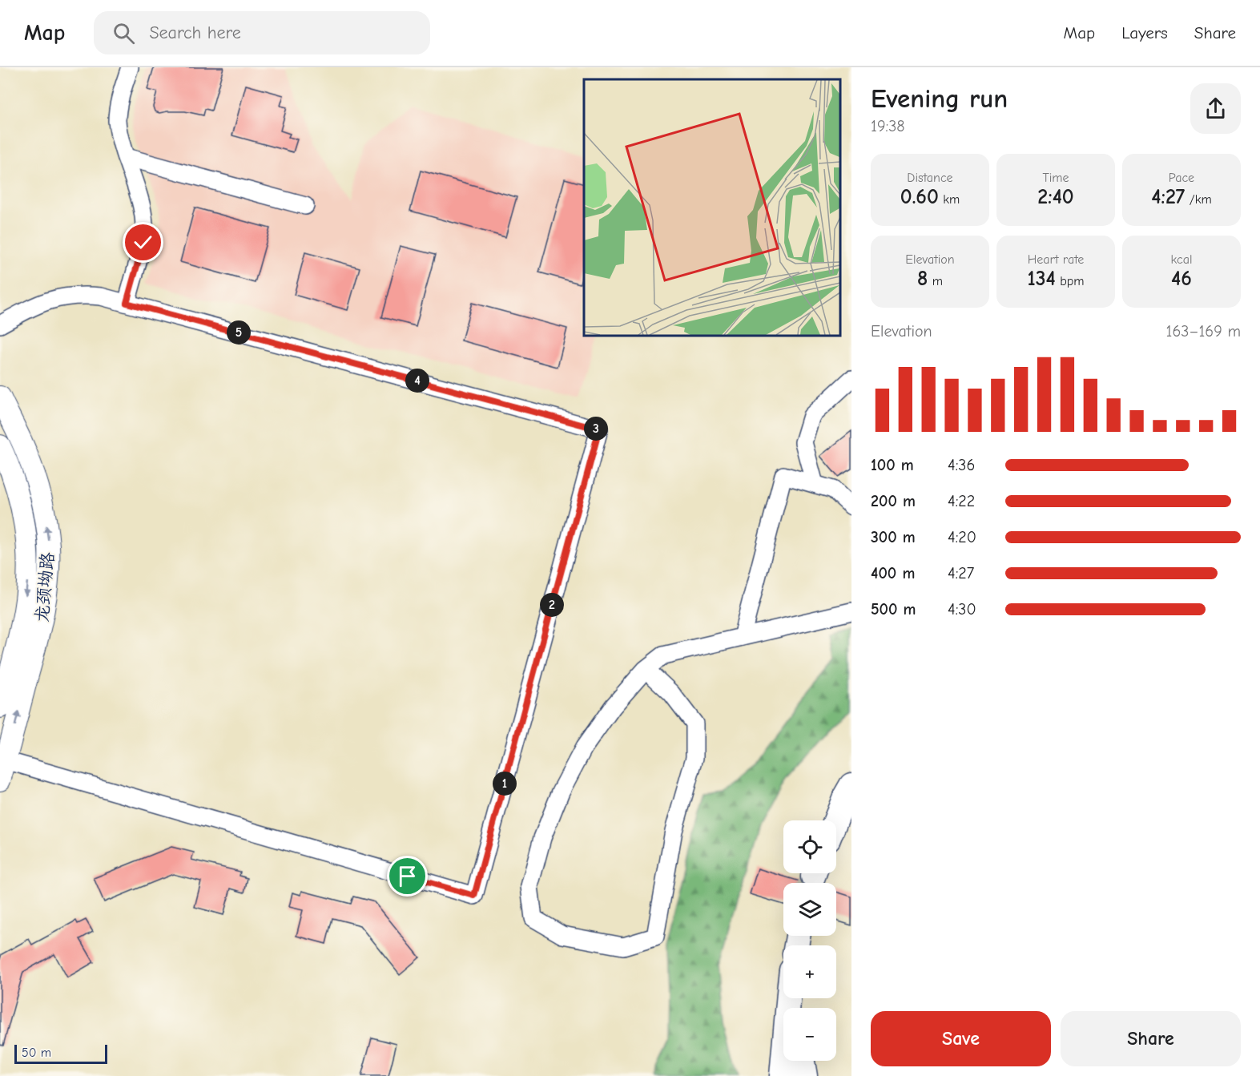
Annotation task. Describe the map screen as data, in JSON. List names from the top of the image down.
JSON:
{
  "streets": {
    "main road": ["龙颈坳路"]
  },
  "scale_bar": "50 m",
  "page": {
    "header": "Map",
    "search": "Search here",
    "nav": ["Map", "Layers", "Share"],
    "heading": ["Evening run", "19:38"],
    "stats": [
      ["Distance", "0.60 km"],
      ["Time", "2:40"],
      ["Pace", "4:27 /km"],
      ["Elevation", "8 m"],
      ["Heart rate", "134 bpm"],
      ["kcal", "46"]
    ],
    "chart": ["Elevation", "163–169 m"],
    "pins": [
      "5",
      "4",
      "3",
      "2",
      "1"
    ],
    "list": [
      {
        "name": "100 m",
        "note": "4:36"
      },
      {
        "name": "200 m",
        "note": "4:22"
      },
      {
        "name": "300 m",
        "note": "4:20"
      },
      {
        "name": "400 m",
        "note": "4:27"
      },
      {
        "name": "500 m",
        "note": "4:30"
      }
    ],
    "map_buttons": ["+", "−"],
    "buttons": ["Save", "Share"],
    "scale": "50 m"
  }
}
